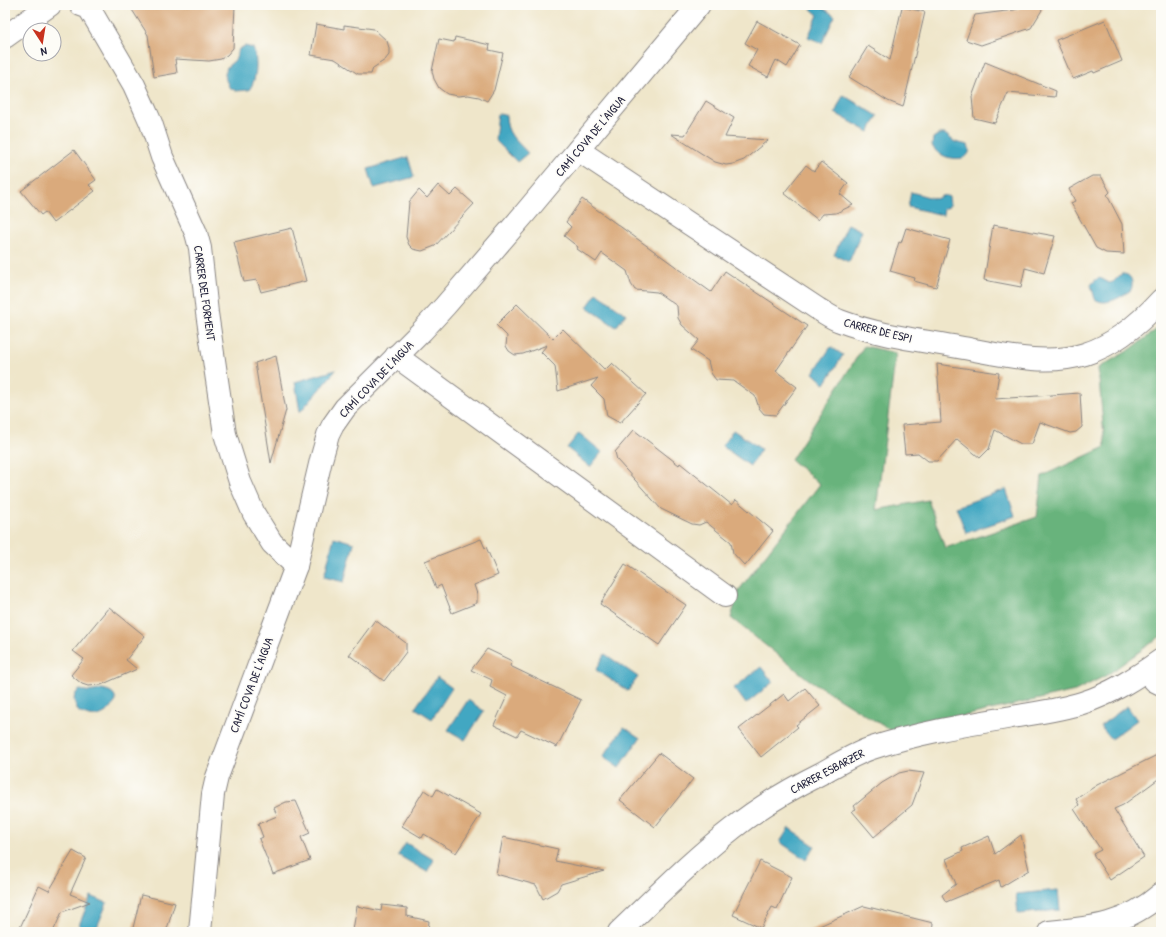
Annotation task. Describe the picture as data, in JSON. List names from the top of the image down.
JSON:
{
  "streets": {
    "street": [
      "CAMÍ COVA DE L'AIGUA",
      "CARRER DEL FORMENT",
      "CARRER DE ESPI",
      "CARRER ESBARZER"
    ]
  },
  "crossings": [
    ["CAMÍ COVA DE L'AIGUA", "CARRER DEL FORMENT"],
    ["CAMÍ COVA DE L'AIGUA", "CARRER DE ESPI"]
  ],
  "north": "bottom"
}
